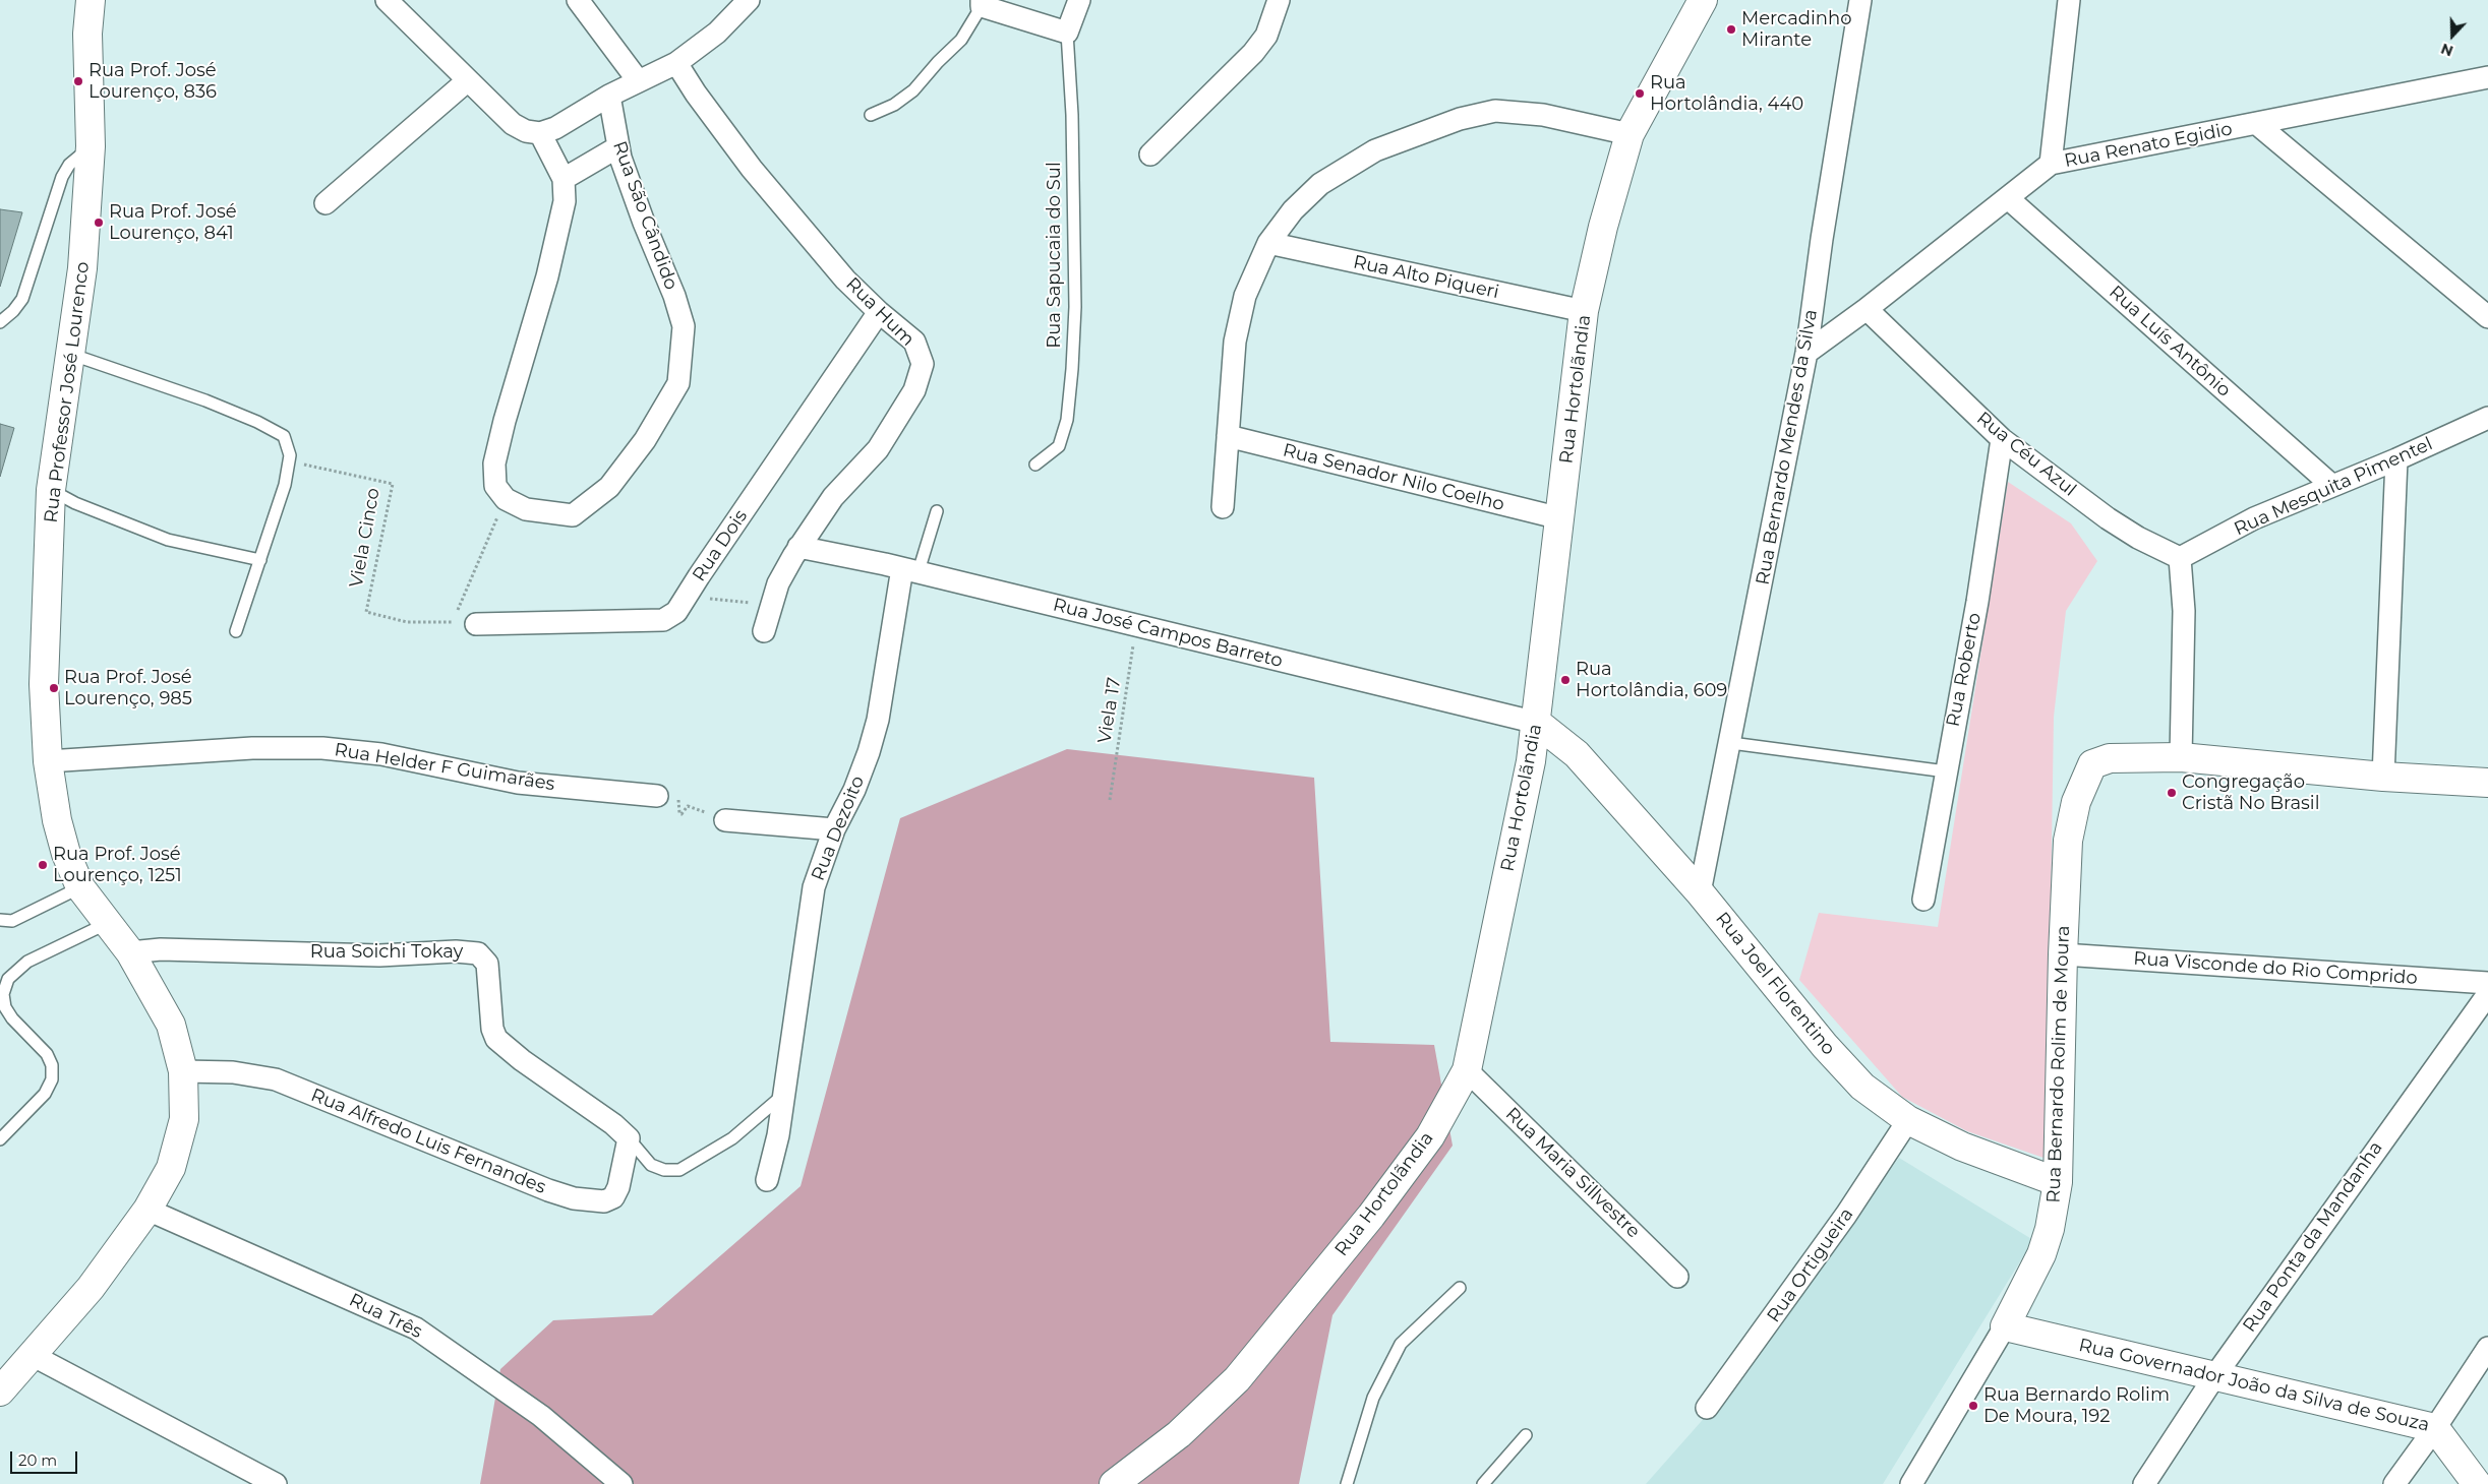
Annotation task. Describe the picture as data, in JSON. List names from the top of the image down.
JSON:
{
  "streets": {
    "street": [
      "Rua Renato Egidio",
      "Rua São Cândido",
      "Rua Alto Piqueri",
      "Rua Hum",
      "Rua Luís Antônio",
      "Rua Hortolãndia",
      "Rua Professor José Lourenco",
      "Rua Bernardo Mendes da Silva",
      "Rua Céu Azul",
      "Rua Senador Nilo Coelho",
      "Rua Mesquita Pimentel",
      "Rua Dois",
      "Rua José Campos Barreto",
      "Rua Roberto",
      "Rua Helder F Guimarães",
      "Rua Dezoito",
      "Rua Soichi Tokay",
      "Rua Visconde do Rio Comprido",
      "Rua Joel Florentino",
      "Rua Bernardo Rolim de Moura",
      "Rua Alfredo Luis Fernandes",
      "Rua Maria Sillvestre",
      "Rua Ponta da Mandanha",
      "Rua Ortigueira",
      "Rua Três",
      "Rua Governador João da Silva de Souza"
    ],
    "lane": ["Rua Sapucaia do Sul"],
    "path": ["Viela Cinco", "Viela 17"]
  },
  "crossings": [
    ["Rua Renato Egidio", "Rua Luís Antônio"],
    ["Rua Renato Egidio", "Rua Bernardo Mendes da Silva"],
    ["Rua Renato Egidio", "Rua Céu Azul"],
    ["Rua Alto Piqueri", "Rua Hortolãndia"],
    ["Rua Hum", "Rua Dois"],
    ["Rua Hum", "Rua José Campos Barreto"],
    ["Rua Luís Antônio", "Rua Mesquita Pimentel"],
    ["Rua Hortolãndia", "Rua Senador Nilo Coelho"],
    ["Rua Hortolãndia", "Rua José Campos Barreto"],
    ["Rua Hortolãndia", "Rua Joel Florentino"],
    ["Rua Hortolãndia", "Rua Maria Sillvestre"],
    ["Rua Professor José Lourenco", "Rua Helder F Guimarães"],
    ["Rua Professor José Lourenco", "Rua Soichi Tokay"],
    ["Rua Professor José Lourenco", "Rua Alfredo Luis Fernandes"],
    ["Rua Professor José Lourenco", "Rua Três"],
    ["Rua Bernardo Mendes da Silva", "Rua Joel Florentino"],
    ["Rua Céu Azul", "Rua Mesquita Pimentel"],
    ["Rua Céu Azul", "Rua Roberto"],
    ["Rua José Campos Barreto", "Viela 17"],
    ["Rua José Campos Barreto", "Rua Dezoito"],
    ["Rua José Campos Barreto", "Rua Joel Florentino"],
    ["Rua Soichi Tokay", "Rua Alfredo Luis Fernandes"],
    ["Rua Visconde do Rio Comprido", "Rua Bernardo Rolim de Moura"],
    ["Rua Joel Florentino", "Rua Bernardo Rolim de Moura"],
    ["Rua Joel Florentino", "Rua Ortigueira"],
    ["Rua Bernardo Rolim de Moura", "Rua Governador João da Silva de Souza"],
    ["Rua Ponta da Mandanha", "Rua Governador João da Silva de Souza"]
  ],
  "places": [
    "Mercadinho Mirante",
    "Rua Prof. José Lourenço, 836",
    "Rua Hortolândia, 440",
    "Rua Prof. José Lourenço, 841",
    "Rua Hortolândia, 609",
    "Rua Prof. José Lourenço, 985",
    "Congregação Cristã No Brasil",
    "Rua Prof. José Lourenço, 1251",
    "Rua Bernardo Rolim De Moura, 192"
  ],
  "scale_bar": "20 m",
  "north": "bottom"
}
